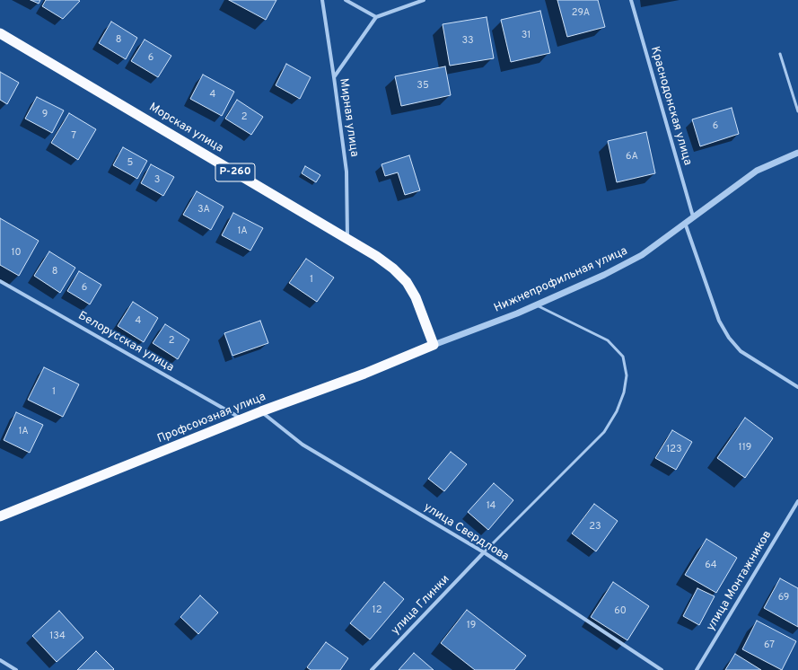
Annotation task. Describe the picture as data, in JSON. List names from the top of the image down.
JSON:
{
  "streets": {
    "highway": ["Морская улица", "Р-260", "Профсоюзная улица"],
    "street": [
      "Краснодонская улица",
      "Мирная улица",
      "Нижнепрофильная улица",
      "Белорусская улица",
      "улица Свердлова",
      "улица Монтажников",
      "улица Глинки"
    ]
  },
  "crossings": [
    ["Краснодонская улица", "Нижнепрофильная улица"],
    ["Мирная улица", "Морская улица"],
    ["Морская улица", "Нижнепрофильная улица"],
    ["Морская улица", "Профсоюзная улица"],
    ["Нижнепрофильная улица", "Профсоюзная улица"],
    ["Белорусская улица", "Профсоюзная улица"],
    ["Профсоюзная улица", "улица Свердлова"],
    ["улица Свердлова", "улица Глинки"]
  ],
  "house_numbers": [
    "29А",
    "31",
    "8",
    "33",
    "6",
    "35",
    "4",
    "9",
    "2",
    "6",
    "7",
    "6А",
    "5",
    "3",
    "3А",
    "1А",
    "10",
    "8",
    "1",
    "6",
    "4",
    "2",
    "1",
    "1А",
    "119",
    "123",
    "14",
    "23",
    "64",
    "69",
    "12",
    "60",
    "19",
    "134",
    "67"
  ]
}
